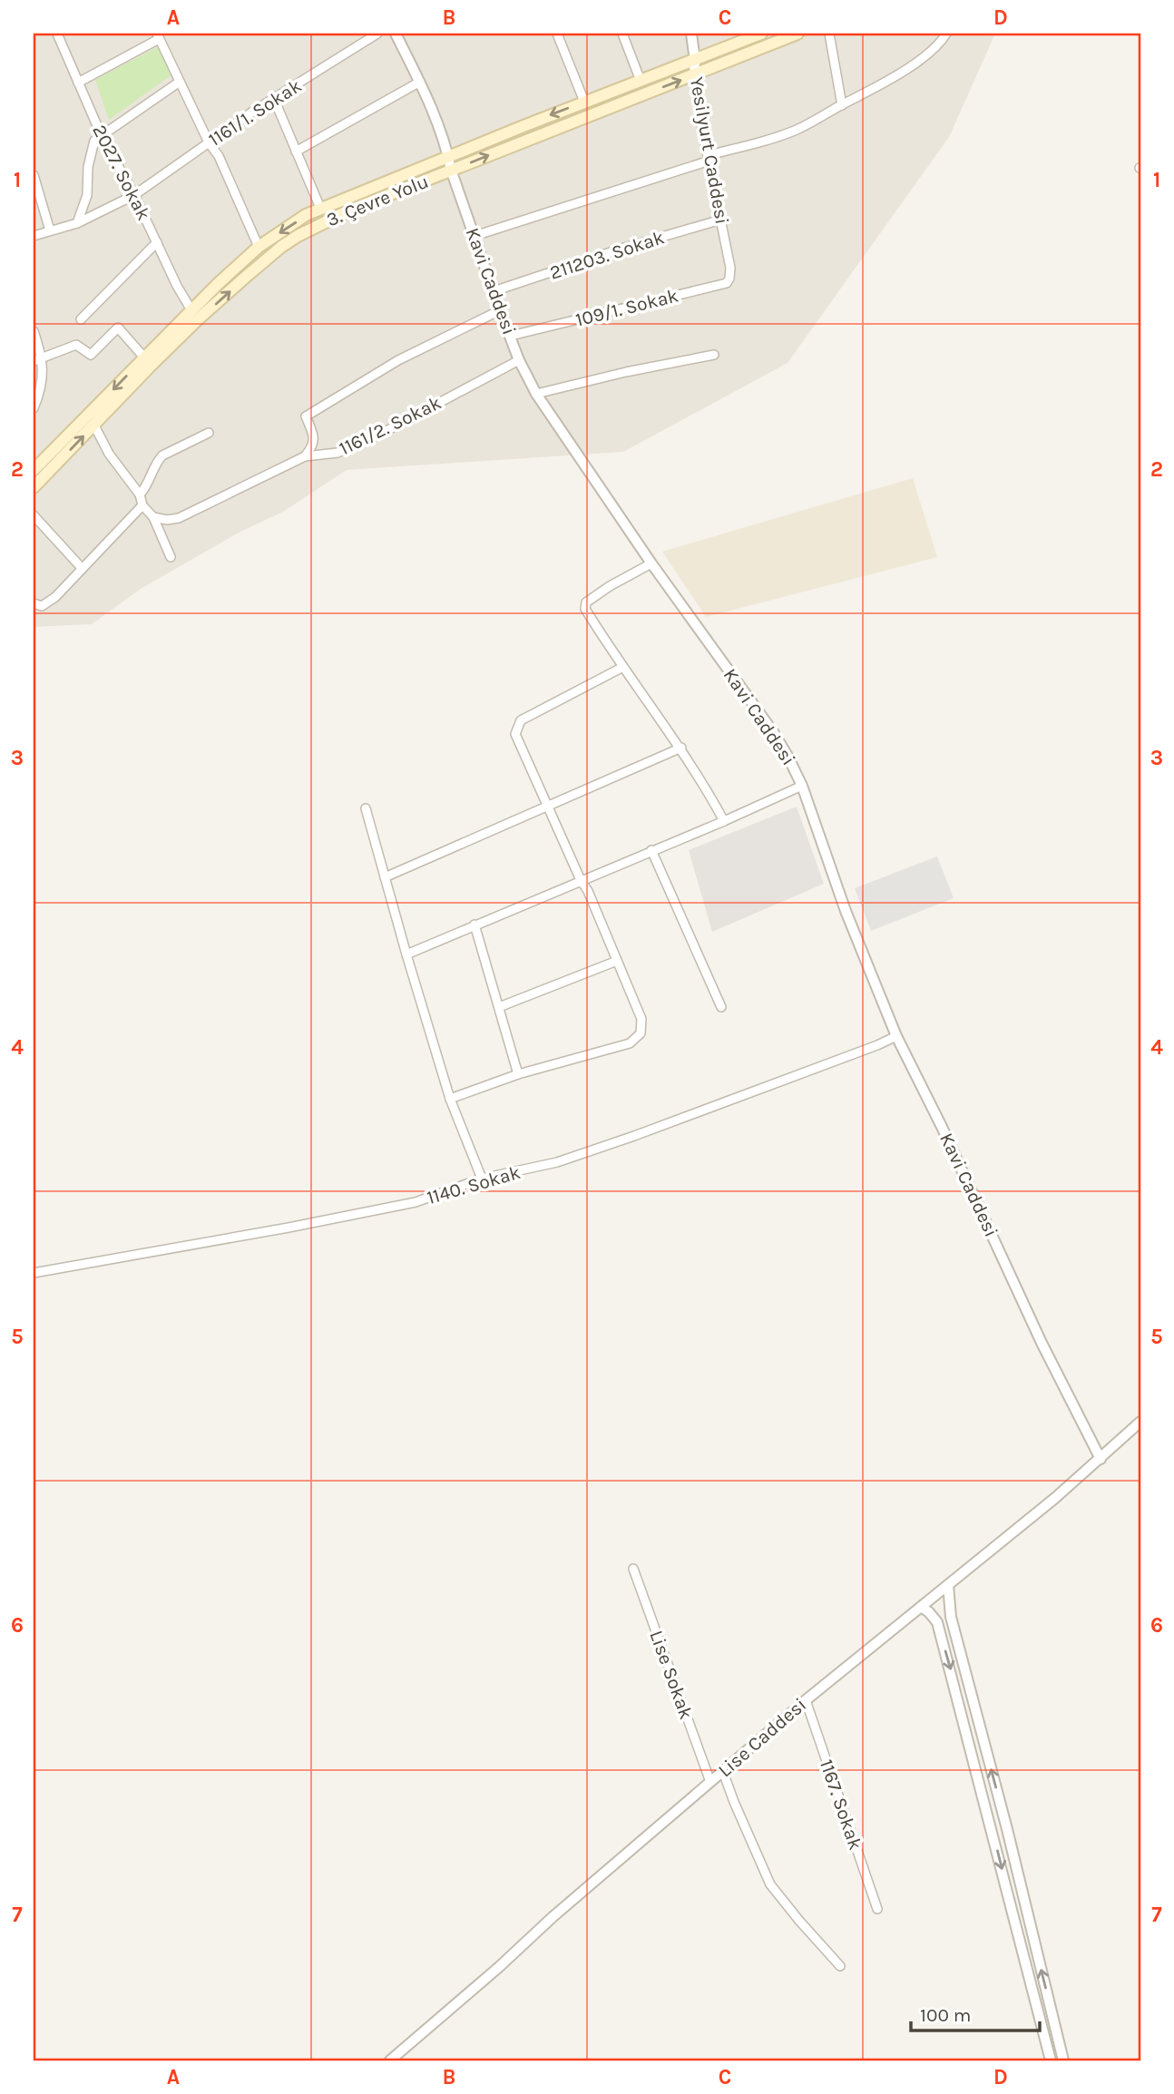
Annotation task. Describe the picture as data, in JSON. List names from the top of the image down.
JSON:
{
  "streets": {
    "main road": ["3. Çevre Yolu"],
    "street": [
      "1161/1. Sokak",
      "Yesilyurt Caddesi",
      "2027. Sokak",
      "211203. Sokak",
      "Kavi Caddesi",
      "109/1. Sokak",
      "1161/2. Sokak",
      "1140. Sokak",
      "Lise Sokak",
      "Lise Caddesi",
      "1167. Sokak"
    ]
  },
  "crossings": [
    ["1161/1. Sokak", "2027. Sokak"],
    ["Yesilyurt Caddesi", "3. Çevre Yolu"],
    ["Yesilyurt Caddesi", "211203. Sokak"],
    ["Yesilyurt Caddesi", "109/1. Sokak"],
    ["2027. Sokak", "3. Çevre Yolu"],
    ["3. Çevre Yolu", "Kavi Caddesi"],
    ["211203. Sokak", "Kavi Caddesi"],
    ["Kavi Caddesi", "109/1. Sokak"],
    ["Kavi Caddesi", "1161/2. Sokak"],
    ["Kavi Caddesi", "1140. Sokak"],
    ["Kavi Caddesi", "Lise Caddesi"],
    ["Lise Sokak", "Lise Caddesi"],
    ["Lise Caddesi", "1167. Sokak"]
  ],
  "scale_bar": "100 m",
  "grid": {
    "columns": [
      "A",
      "B",
      "C",
      "D"
    ],
    "rows": [
      "1",
      "2",
      "3",
      "4",
      "5",
      "6",
      "7"
    ]
  }
}
